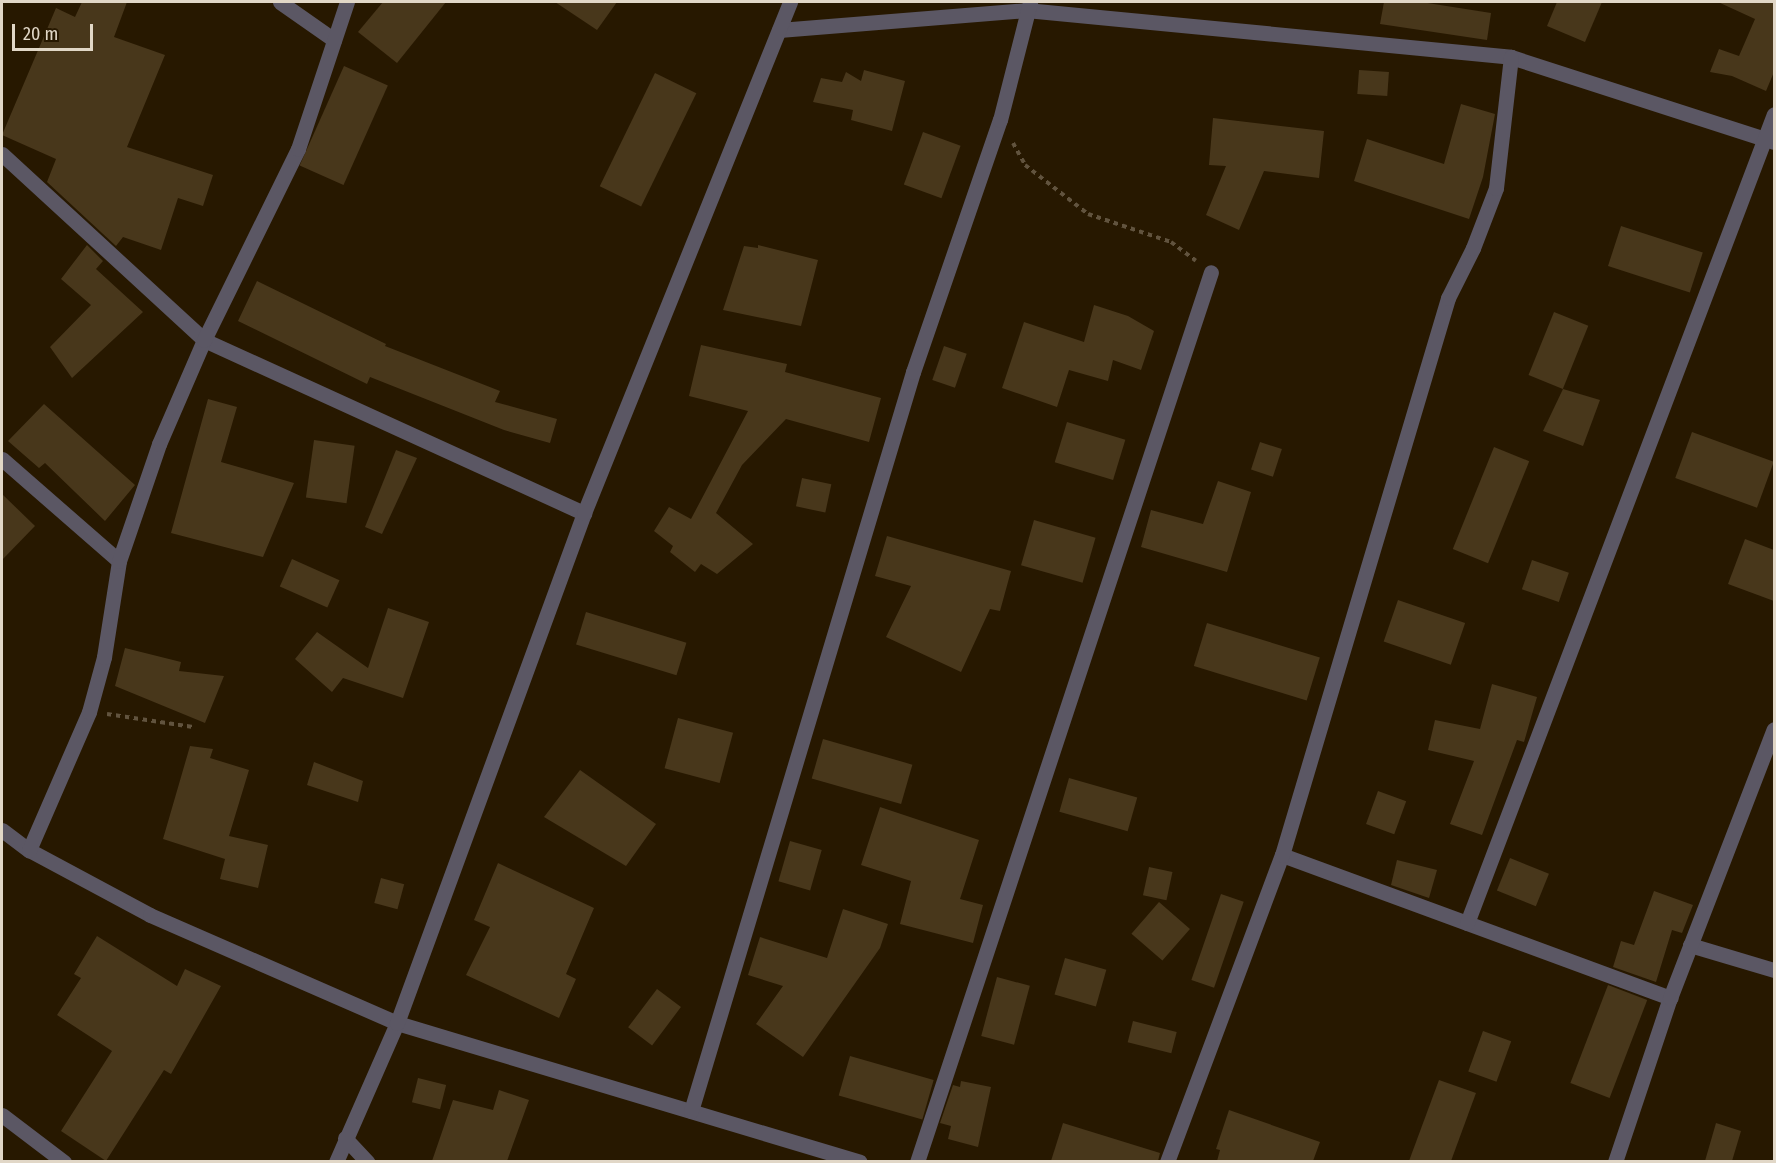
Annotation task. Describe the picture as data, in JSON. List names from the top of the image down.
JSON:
{
  "scale_bar": "20 m"
}
